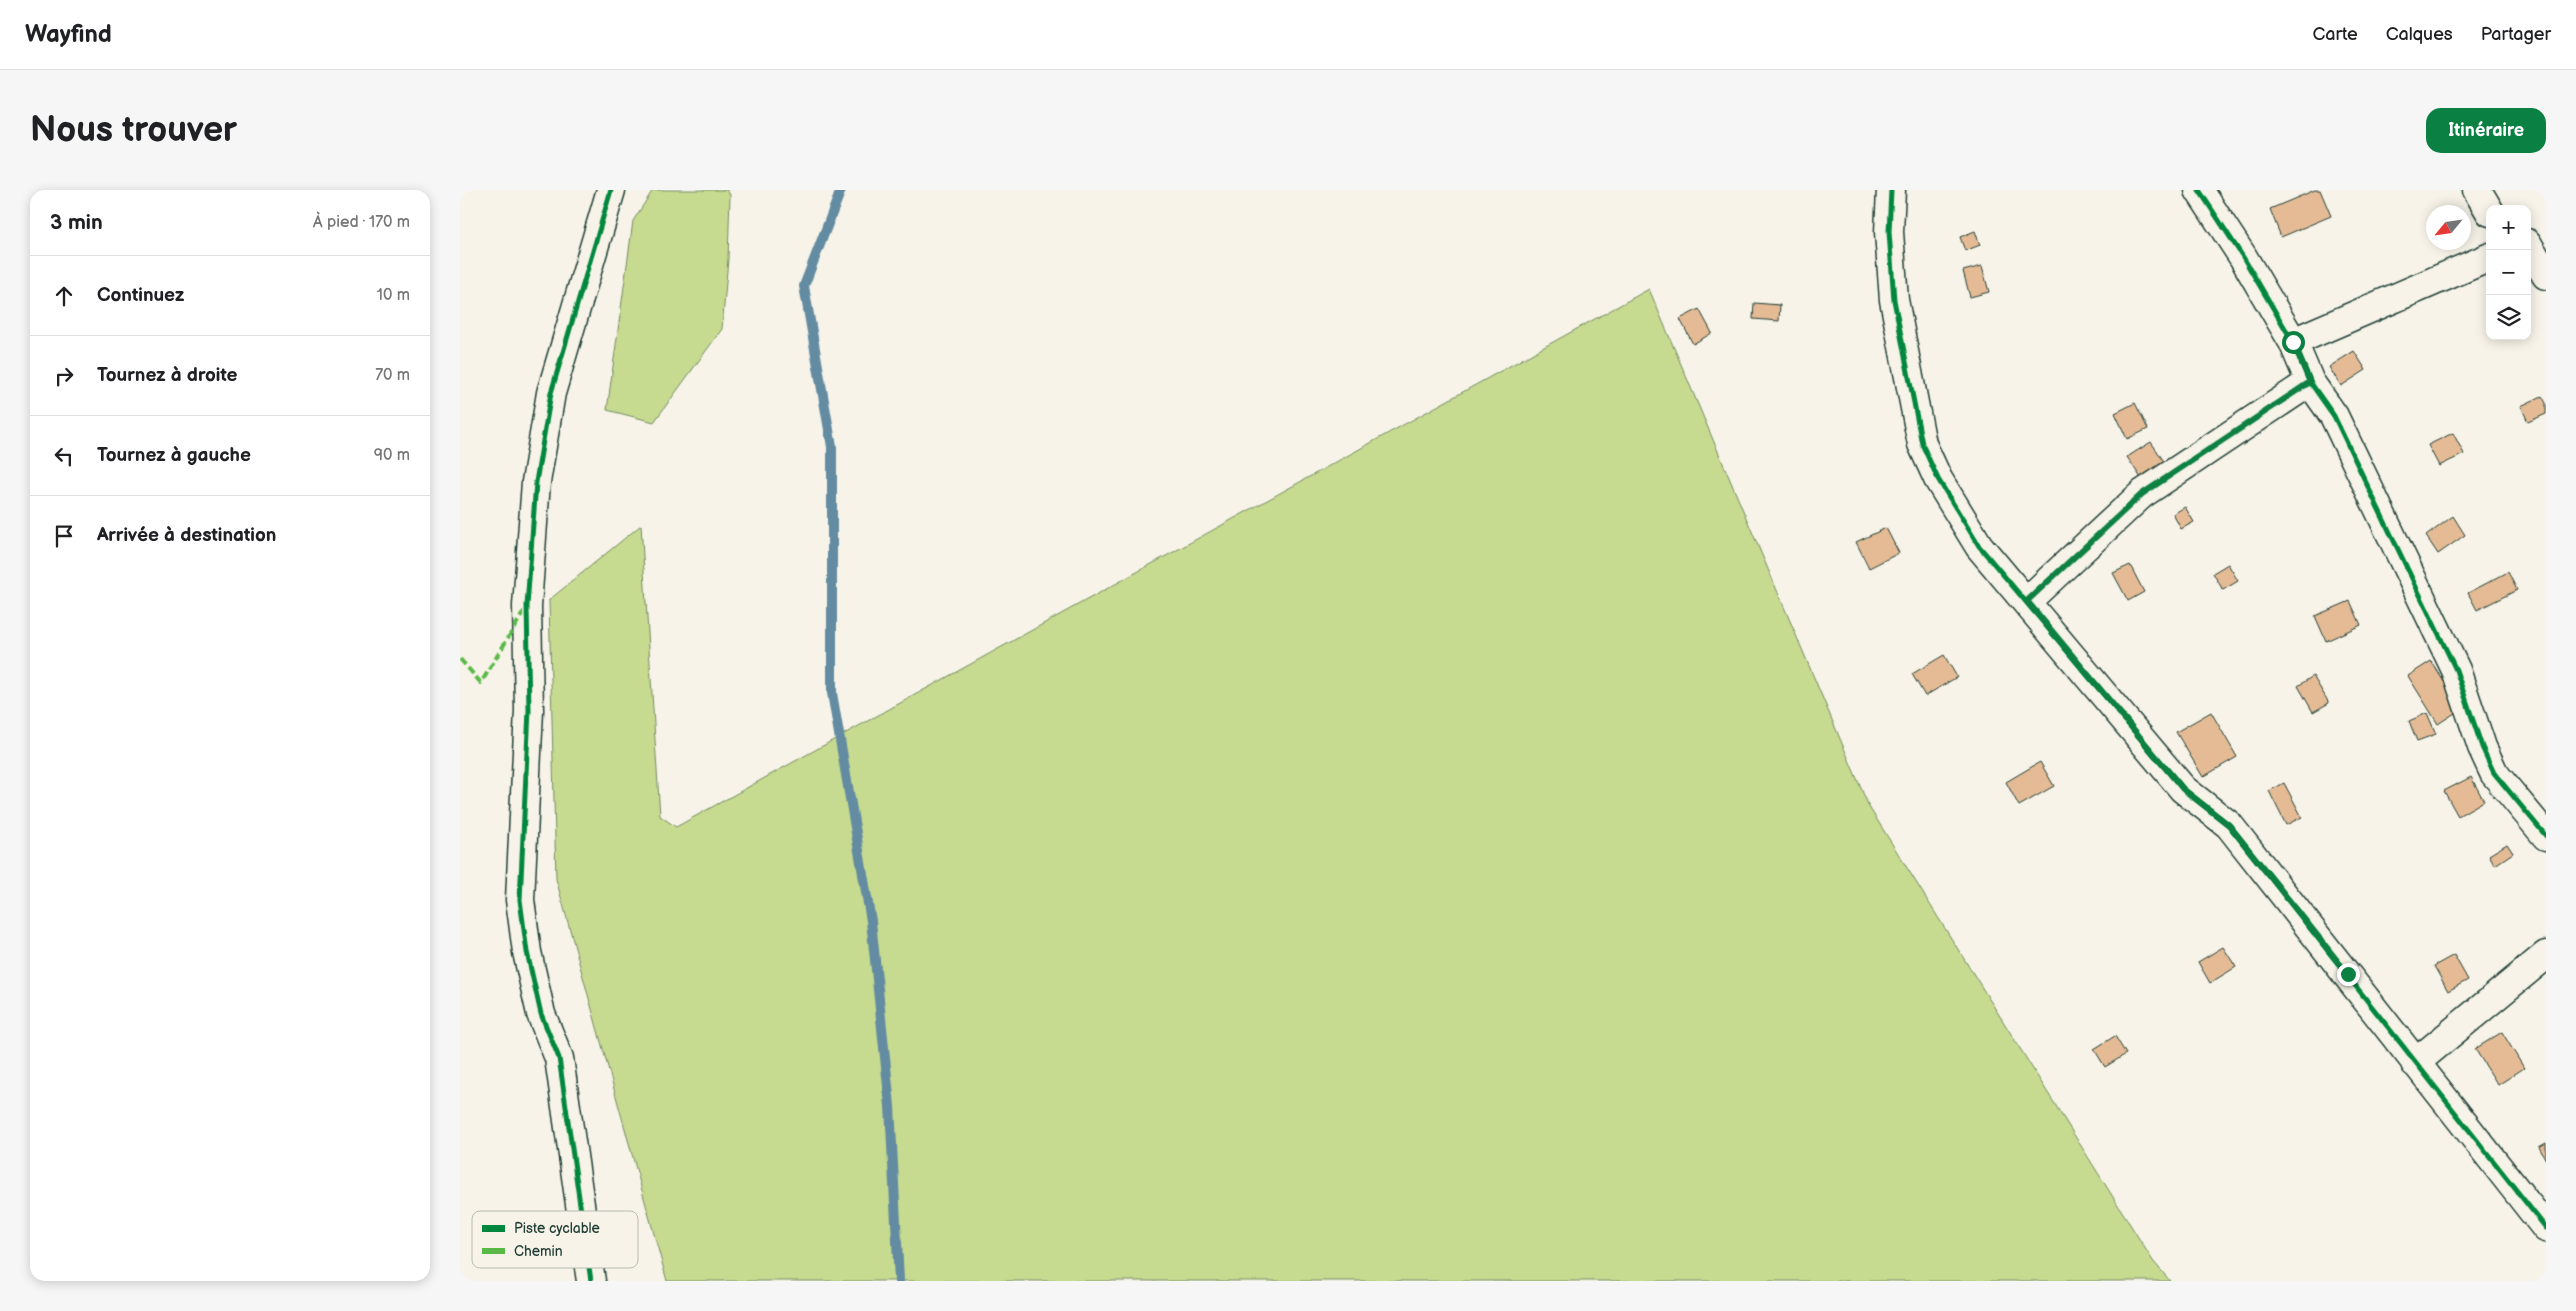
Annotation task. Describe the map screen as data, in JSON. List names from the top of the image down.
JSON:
{
  "legend": ["Piste cyclable", "Chemin"],
  "north": "bottom left",
  "page": {
    "header": "Wayfind",
    "nav": ["Carte", "Calques", "Partager"],
    "buttons": "Itinéraire",
    "title": "Nous trouver",
    "heading": ["3 min", "À pied · 170 m"],
    "map_buttons": ["+", "−"],
    "list": [
      ["Continuez", "10 m"],
      ["Tournez à droite", "70 m"],
      ["Tournez à gauche", "90 m"],
      "Arrivée à destination"
    ]
  }
}
